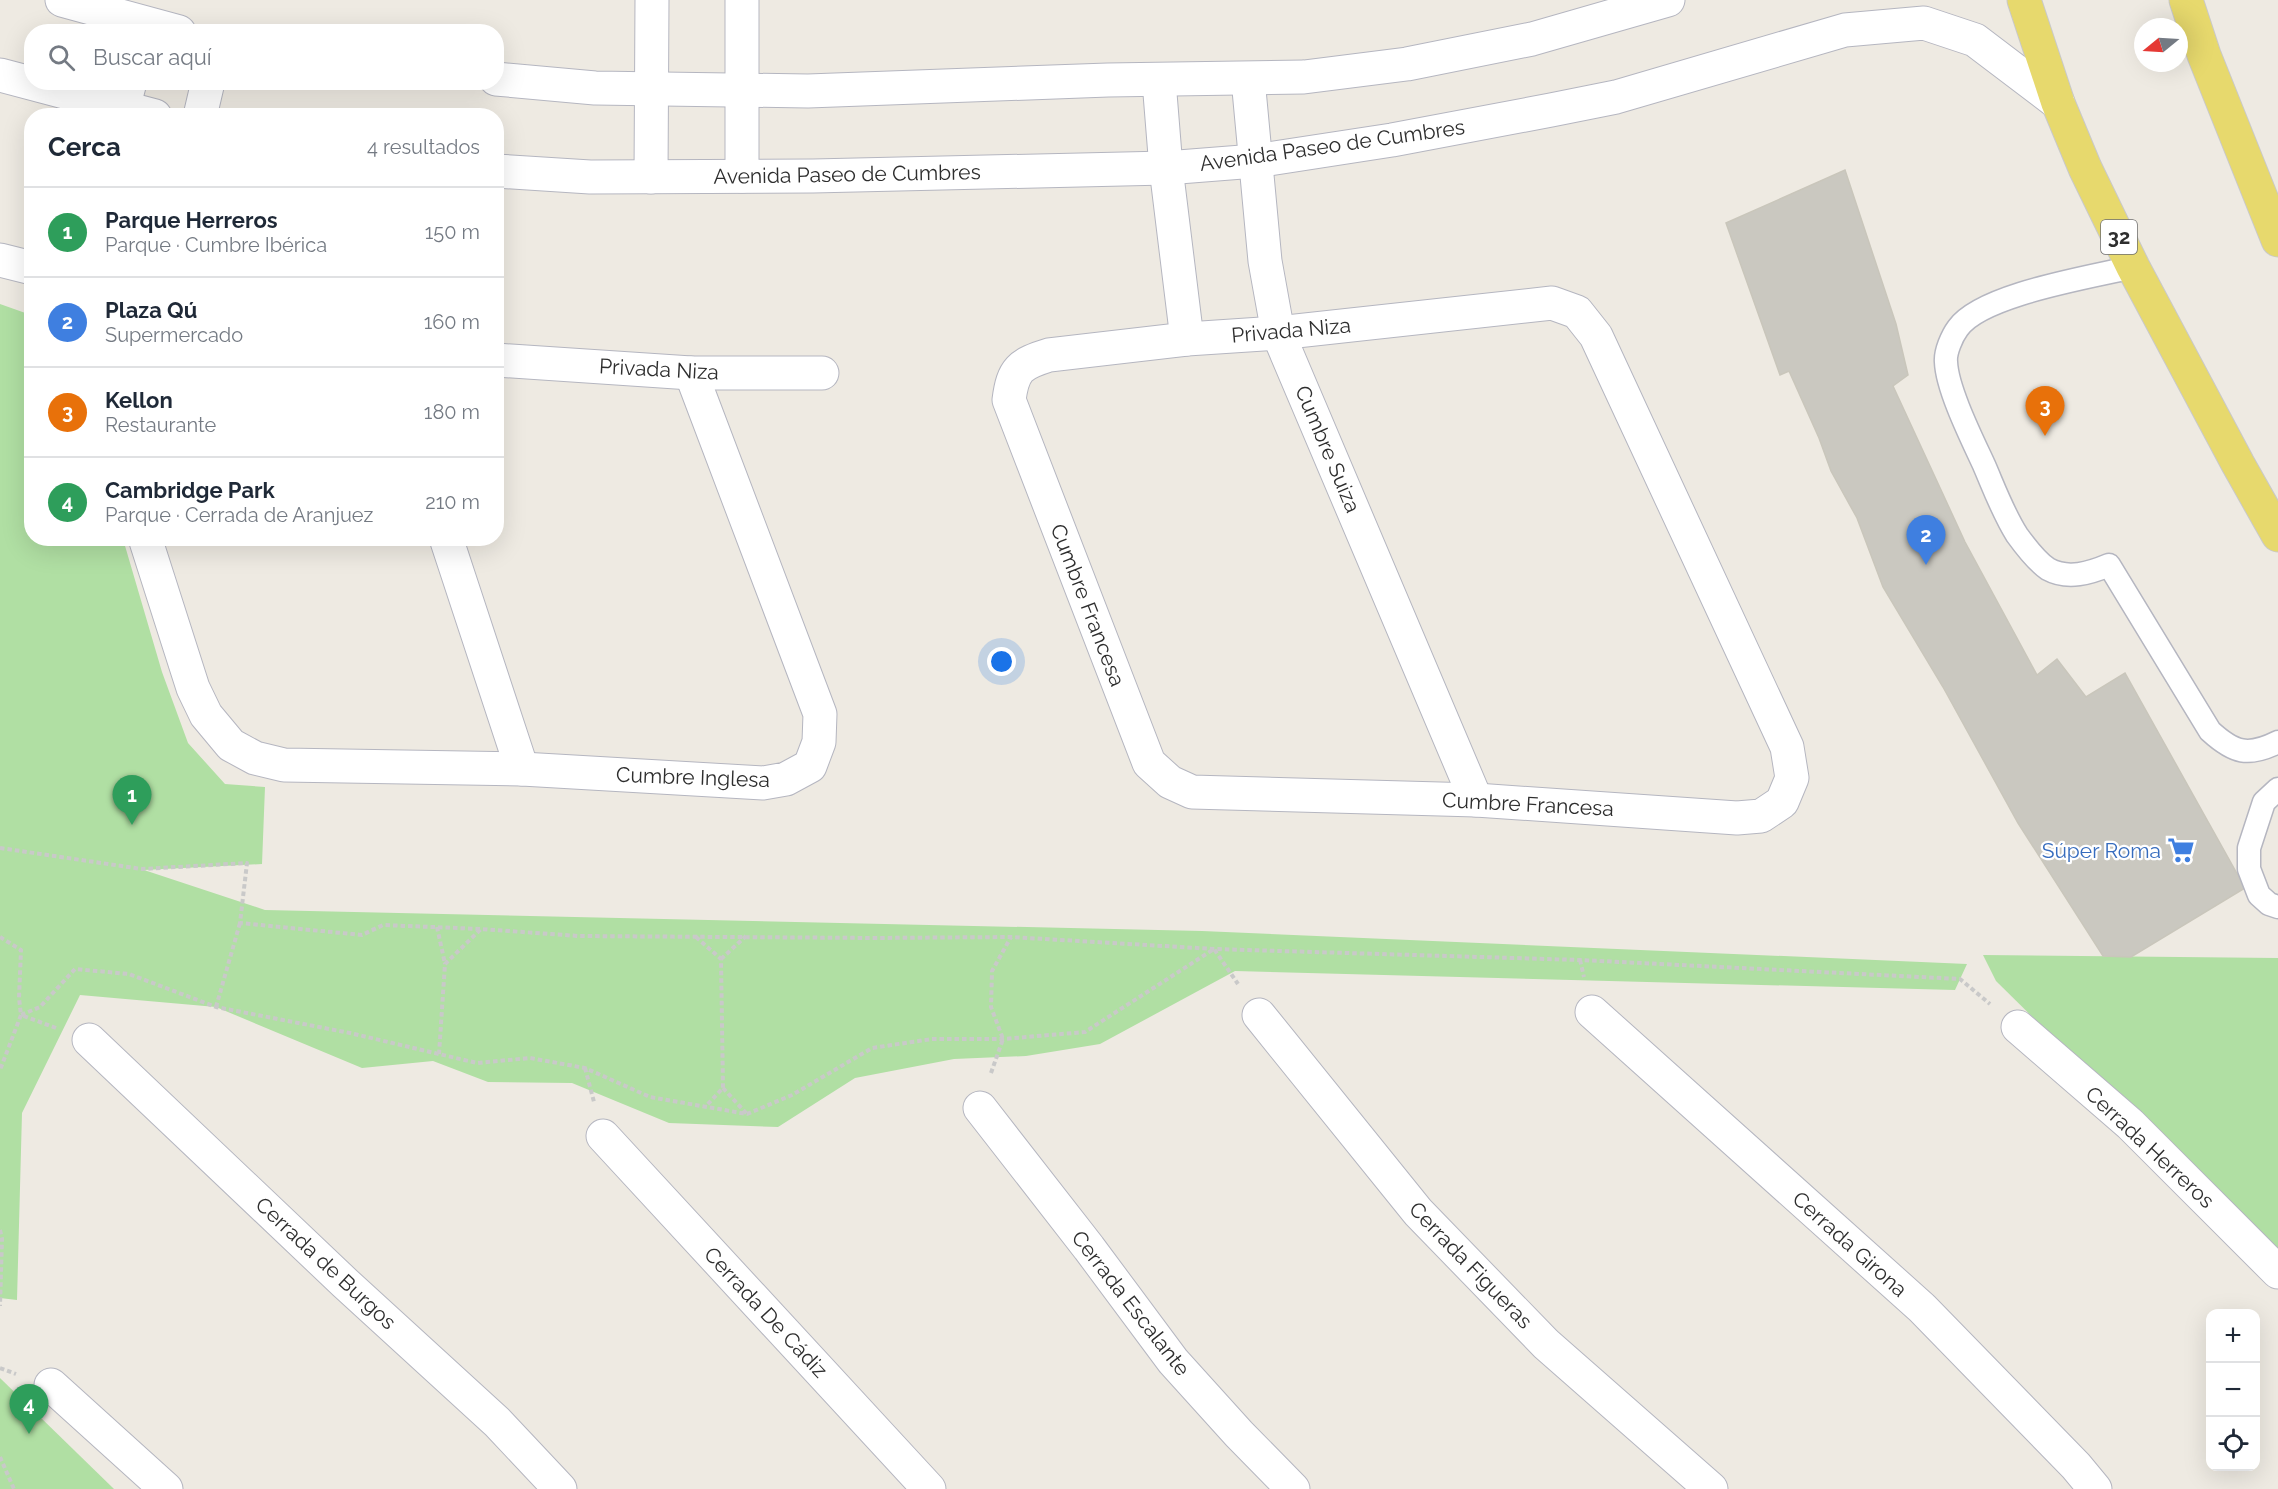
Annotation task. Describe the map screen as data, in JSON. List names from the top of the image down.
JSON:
{
  "streets": {
    "main road": ["32"],
    "street": [
      "Avenida Paseo de Cumbres",
      "Privada Niza",
      "Cumbre Suiza",
      "Cumbre Francesa",
      "Cumbre Inglesa",
      "Cerrada Herreros",
      "Cerrada Girona",
      "Cerrada de Burgos",
      "Cerrada Figueras",
      "Cerrada Escalante",
      "Cerrada De Cádiz"
    ]
  },
  "crossings": [
    ["Avenida Paseo de Cumbres", "32"],
    ["Avenida Paseo de Cumbres", "Cumbre Suiza"],
    ["Privada Niza", "Cumbre Suiza"],
    ["Privada Niza", "Cumbre Francesa"],
    ["Privada Niza", "Cumbre Inglesa"],
    ["Cumbre Suiza", "Cumbre Francesa"]
  ],
  "places": {
    "supermarket": ["Súper Roma"]
  },
  "north": "left",
  "page": {
    "search": "Buscar aquí",
    "heading": ["Cerca", "4 resultados"],
    "list": [
      {
        "mark": "1",
        "name": "Parque Herreros",
        "note": "Parque · Cumbre Ibérica",
        "value": "150 m"
      },
      {
        "mark": "2",
        "name": "Plaza Qú",
        "note": "Supermercado",
        "value": "160 m"
      },
      {
        "mark": "3",
        "name": "Kellon",
        "note": "Restaurante",
        "value": "180 m"
      },
      {
        "mark": "4",
        "name": "Cambridge Park",
        "note": "Parque · Cerrada de Aranjuez",
        "value": "210 m"
      }
    ],
    "pins": [
      "3",
      "2",
      "1",
      "4"
    ],
    "map_buttons": ["+", "−"]
  }
}
